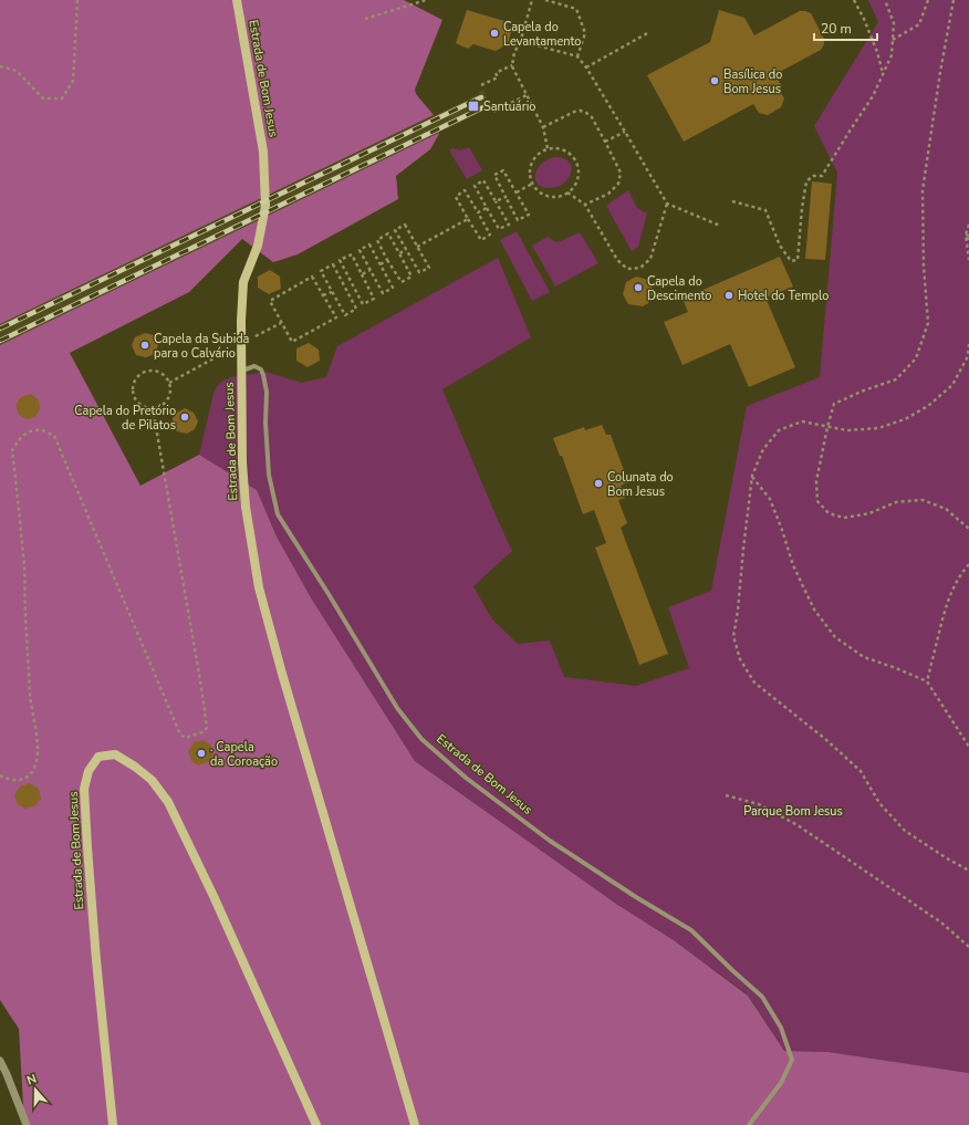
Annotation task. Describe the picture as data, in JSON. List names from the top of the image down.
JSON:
{
  "streets": {
    "main road": ["Estrada de Bom Jesus"]
  },
  "parks": ["Parque Bom Jesus"],
  "places": {
    "other": [
      "Capela do Levantamento",
      "Basílica do Bom Jesus",
      "Capela do Descimento",
      "Hotel do Templo",
      "Capela da Subida para o Calvário",
      "Capela do Pretório de Pilatos",
      "Colunata do Bom Jesus",
      ". Capela da Coroação"
    ],
    "transit": ["Santuário"]
  },
  "scale_bar": "20 m",
  "north": "top"
}
